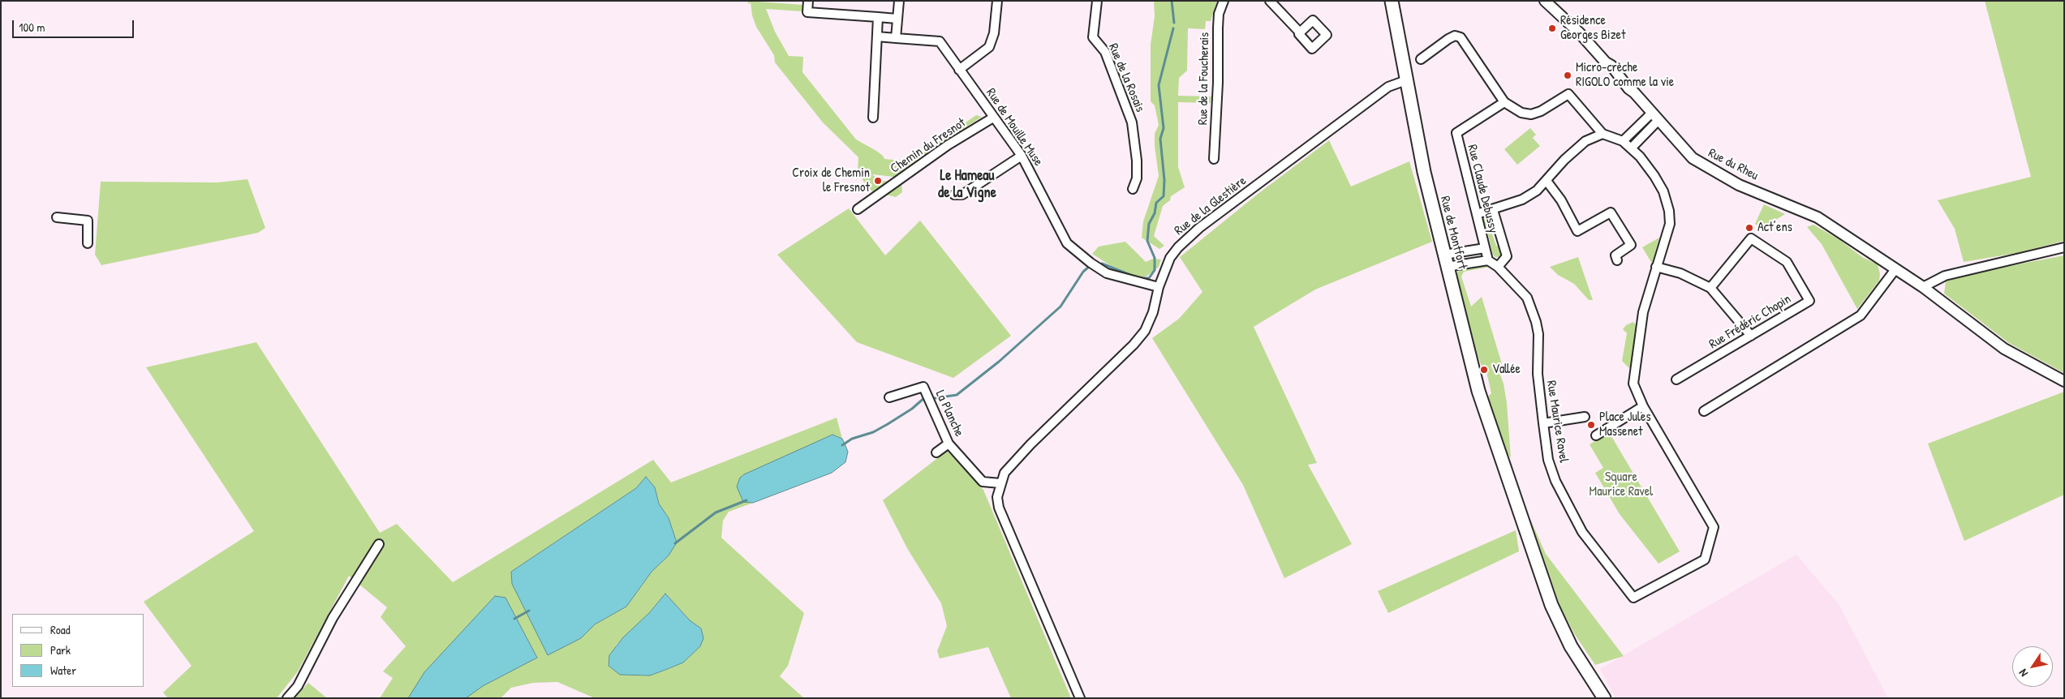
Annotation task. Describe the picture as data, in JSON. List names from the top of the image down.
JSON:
{
  "streets": {
    "main road": ["Rue de Montfort"],
    "street": [
      "Rue de la Rosais",
      "Rue de la Foucherais",
      "Rue de Mouille Muse",
      "Chemin du Fresnot",
      "Rue du Rheu",
      "Rue Claude Debussy",
      "Rue de la Glestière",
      "Rue Frédéric Chopin",
      "La Planche",
      "Rue Maurice Ravel"
    ]
  },
  "crossings": [
    ["Rue de Mouille Muse", "Chemin du Fresnot"],
    ["Rue de Mouille Muse", "Rue de la Glestière"],
    ["Rue Claude Debussy", "Rue Maurice Ravel"],
    ["Rue de la Glestière", "Rue de Montfort"],
    ["Rue de la Glestière", "La Planche"]
  ],
  "districts": ["Le Hameau de la Vigne"],
  "parks": ["Square Maurice Ravel"],
  "places": [
    "Résidence Georges Bizet",
    "Micro-crèche RIGOLO comme la vie",
    "Croix de Chemin le Fresnot",
    "Act’ens",
    "Vallée",
    "Place Jules Massenet"
  ],
  "legend": ["Road", "Park", "Water"],
  "scale_bar": "100 m",
  "north": "bottom left"
}
